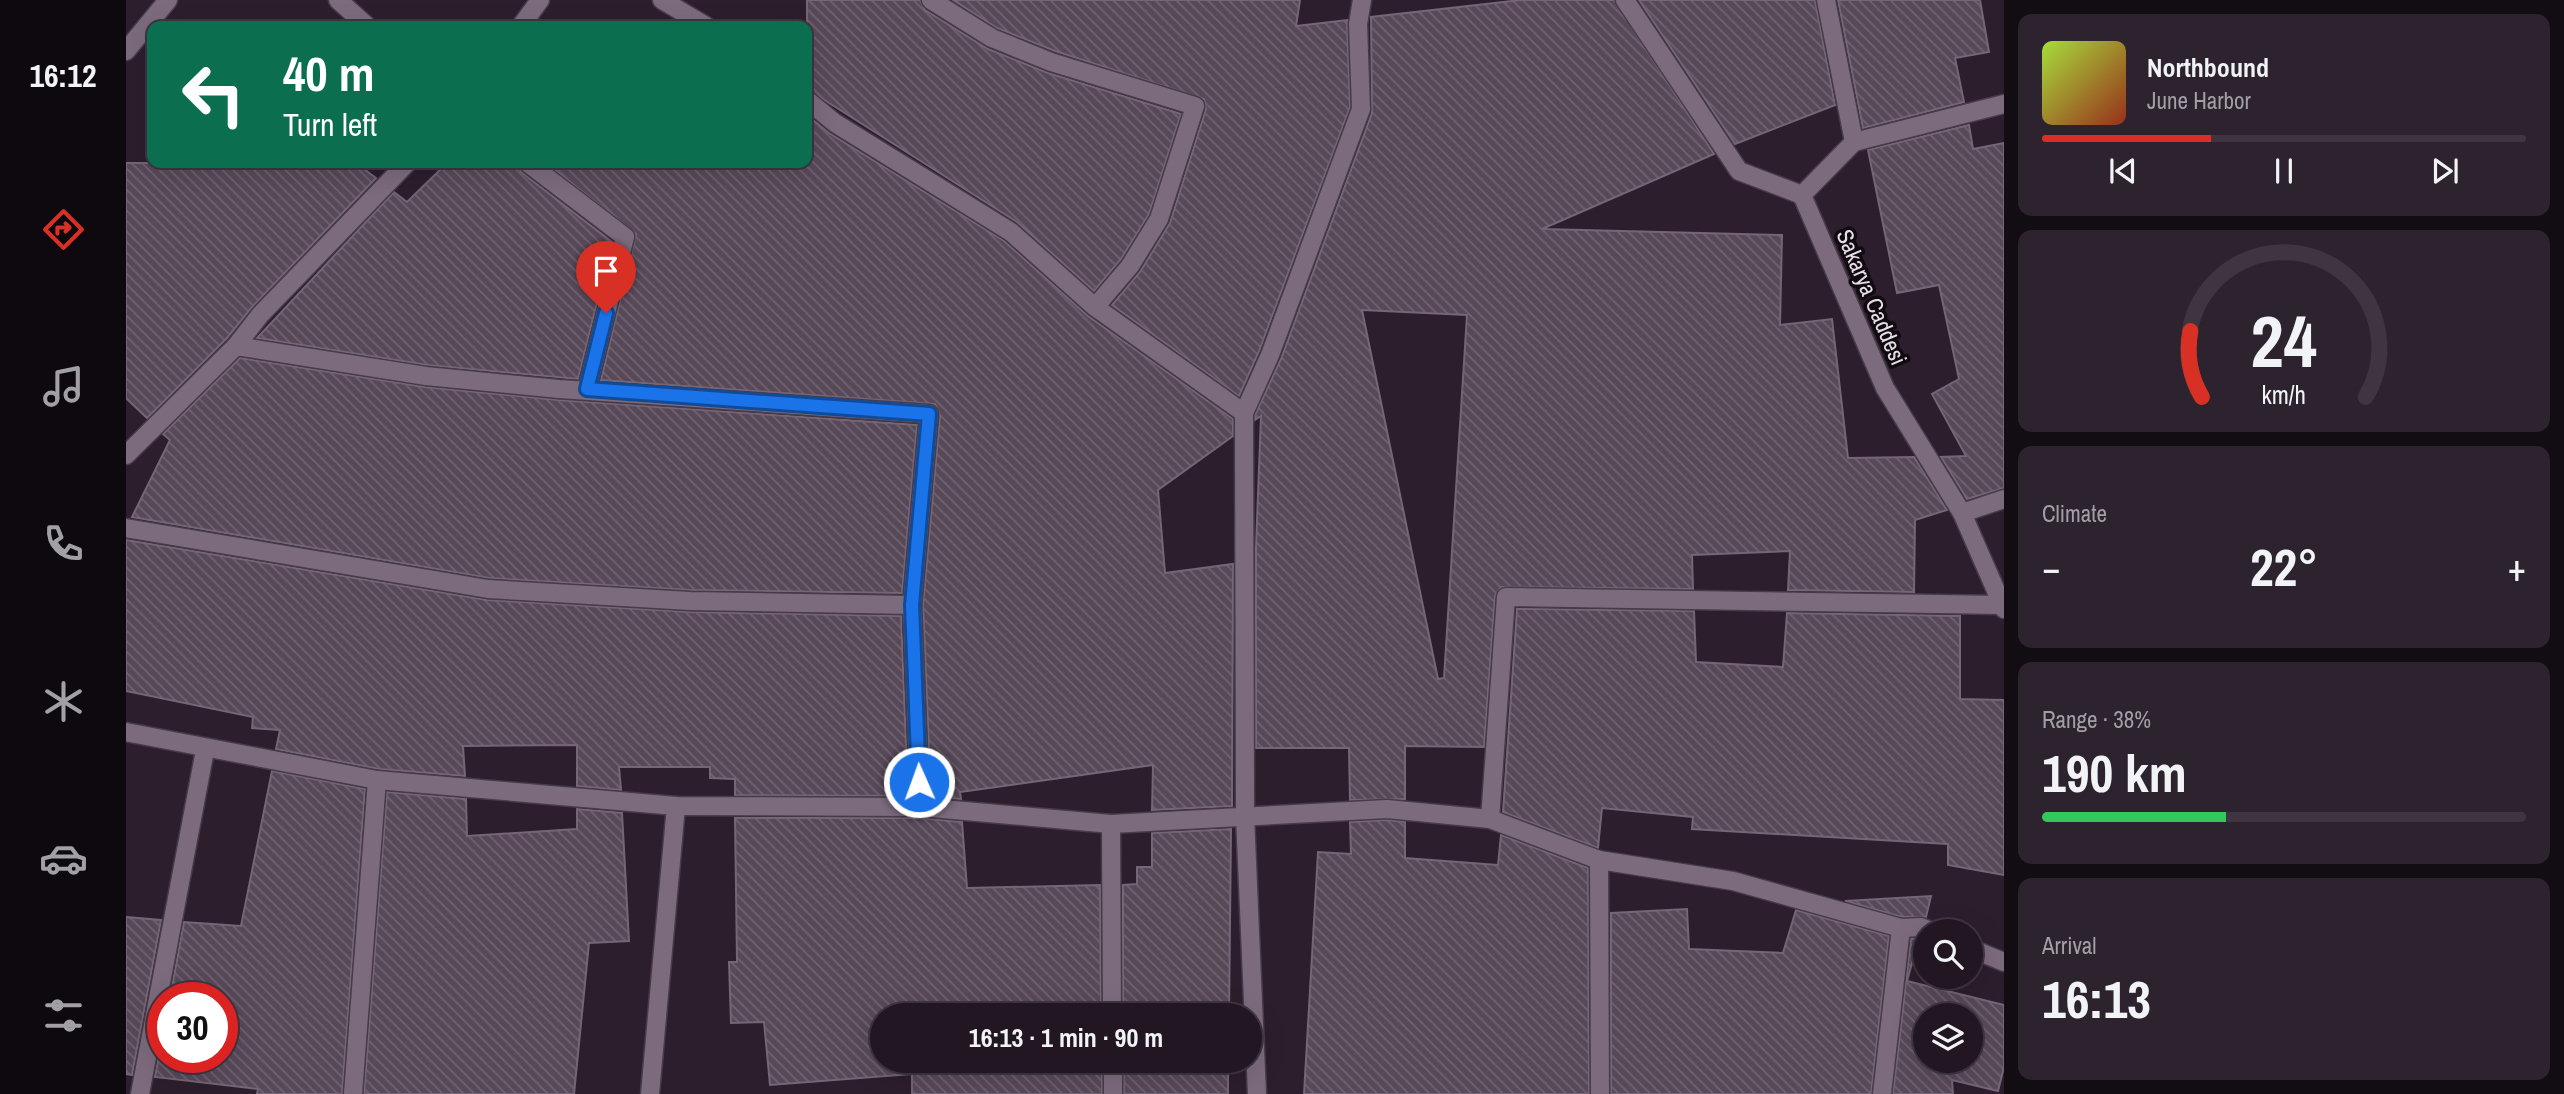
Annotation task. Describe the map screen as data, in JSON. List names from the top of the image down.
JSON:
{
  "streets": {
    "street": ["Sakarya Caddesi"]
  },
  "page": {
    "tabs": "16:12",
    "turn": ["40 m", "Turn left"],
    "song": ["Northbound", "June Harbor"],
    "tile": [
      "Climate",
      ["Range · 38%", "190 km"],
      ["Arrival", "16:13"]
    ],
    "heat": ["−", "22°", "+"],
    "limit": "30",
    "trip": "16:13 · 1 min · 90 m",
    "gauge": ["24", "km/h"]
  }
}
